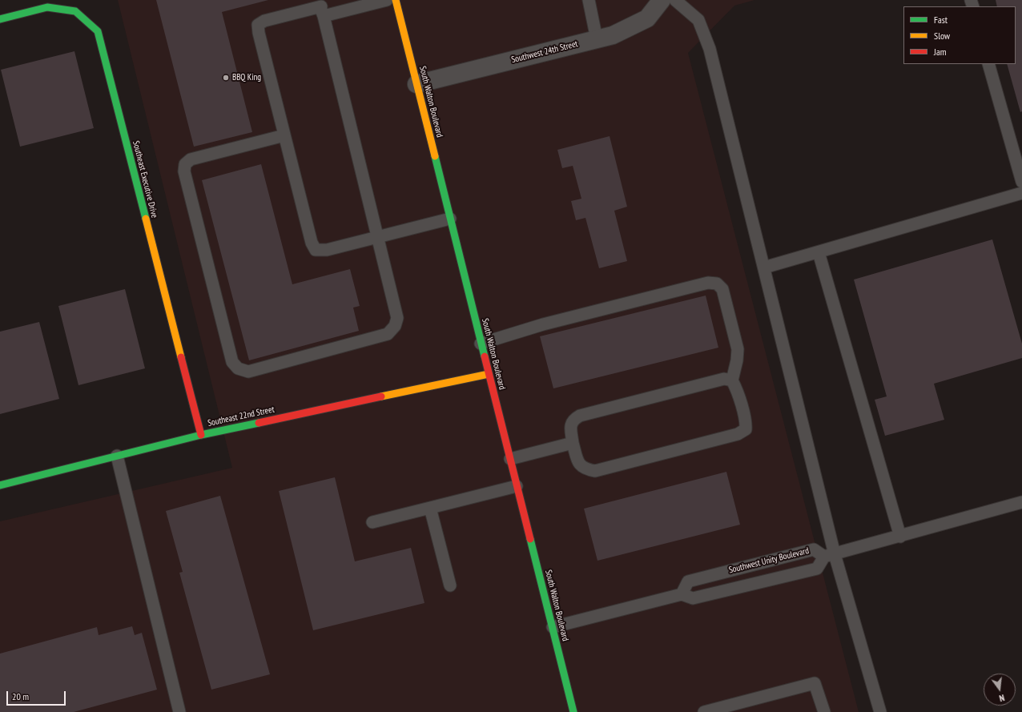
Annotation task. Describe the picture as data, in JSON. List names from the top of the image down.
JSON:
{
  "streets": {
    "street": [
      "Southwest 24th Street",
      "South Walton Boulevard",
      "Southeast Executive Drive",
      "Southeast 22nd Street"
    ],
    "lane": ["Southwest Unity Boulevard"]
  },
  "crossings": [
    ["Southwest 24th Street", "South Walton Boulevard"],
    ["South Walton Boulevard", "Southeast 22nd Street"],
    ["South Walton Boulevard", "Southwest Unity Boulevard"],
    ["Southeast Executive Drive", "Southeast 22nd Street"]
  ],
  "places": ["BBQ King"],
  "legend": ["Fast", "Slow", "Jam"],
  "scale_bar": "20 m",
  "north": "bottom"
}
